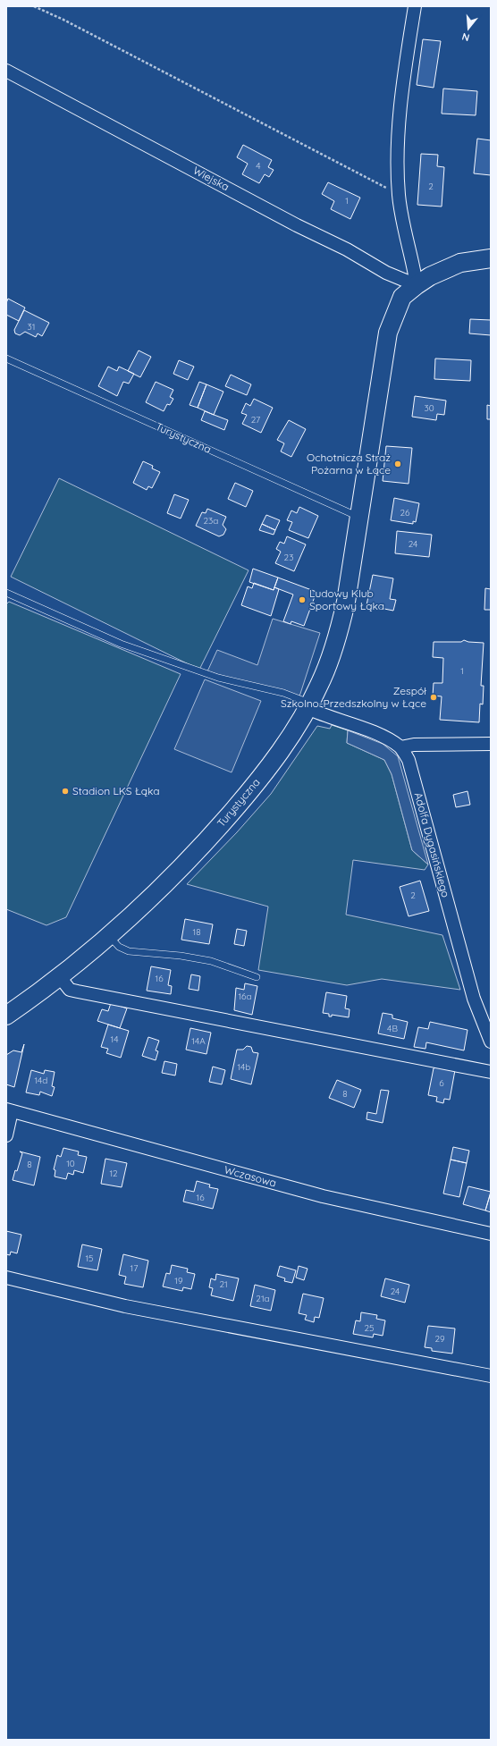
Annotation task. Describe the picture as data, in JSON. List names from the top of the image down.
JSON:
{
  "streets": {
    "main road": ["Turystyczna"],
    "street": ["Wiejska", "Adolfa Dygasińskiego", "Wczasowa"]
  },
  "crossings": [
    ["Wiejska", "Turystyczna"],
    ["Turystyczna", "Adolfa Dygasińskiego"]
  ],
  "places": [
    "Ochotnicza Straż Pożarna w Łące",
    "Ludowy Klub Sportowy Łąka",
    "Zespół Szkolno-Przedszkolny w Łące",
    "Stadion LKS Łąka"
  ],
  "house_numbers": [
    "4",
    "2",
    "1",
    "31",
    "30",
    "27",
    "26",
    "23a",
    "24",
    "23",
    "1",
    "2",
    "18",
    "16",
    "16a",
    "4B",
    "14",
    "14A",
    "14b",
    "14d",
    "6",
    "8",
    "10",
    "8",
    "12",
    "16",
    "15",
    "17",
    "19",
    "21",
    "24",
    "21a",
    "25",
    "29"
  ],
  "north": "bottom"
}
